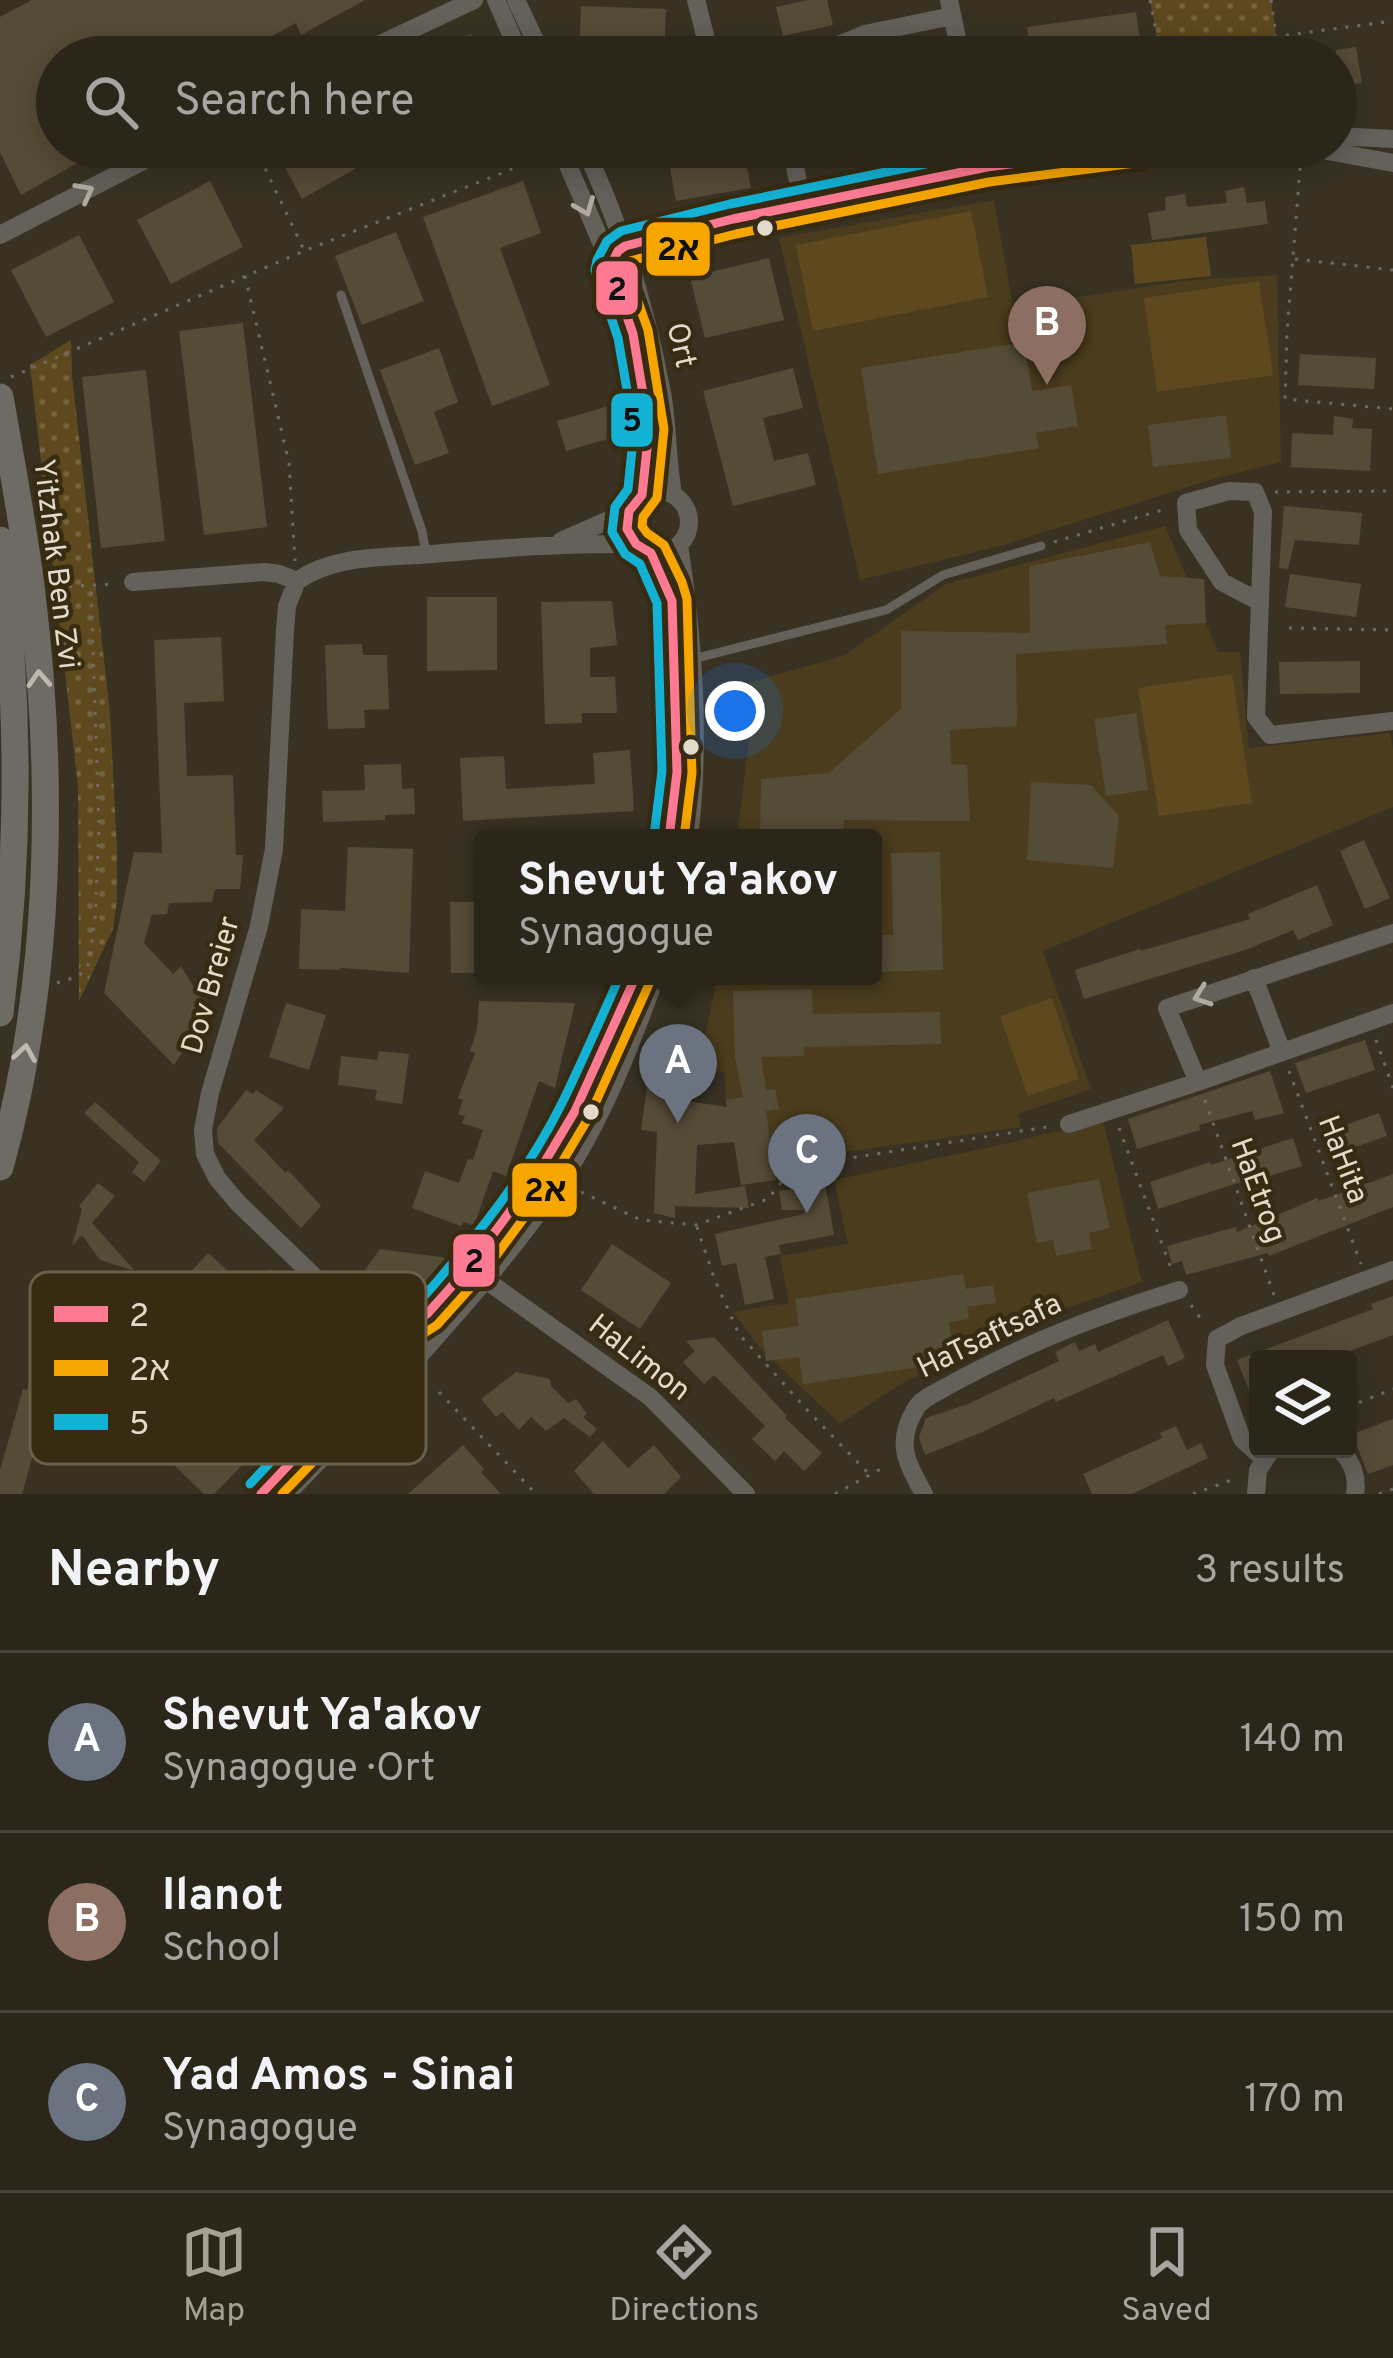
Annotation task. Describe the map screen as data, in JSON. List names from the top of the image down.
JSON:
{
  "streets": {
    "street": [
      "Ort",
      "Yitzhak Ben Zvi",
      "Dov Breier",
      "HaTsaftsafa",
      "HaLimon"
    ],
    "path": ["HaHita", "HaEtrog"]
  },
  "lines": ["transit line 2", "transit line 2א", "transit line 5"],
  "legend": ["2", "2א", "5"],
  "page": {
    "search": "Search here",
    "pins": ["B", "A", "C"],
    "popup": ["Shevut Ya'akov", "Synagogue"],
    "heading": ["Nearby", "3 results"],
    "list": [
      {
        "mark": "A",
        "name": "Shevut Ya'akov",
        "note": "Synagogue · Ort",
        "value": "140 m"
      },
      {
        "mark": "B",
        "name": "Ilanot",
        "note": "School",
        "value": "150 m"
      },
      {
        "mark": "C",
        "name": "Yad Amos - Sinai",
        "note": "Synagogue",
        "value": "170 m"
      }
    ],
    "nav": ["Map", "Directions", "Saved"]
  }
}
